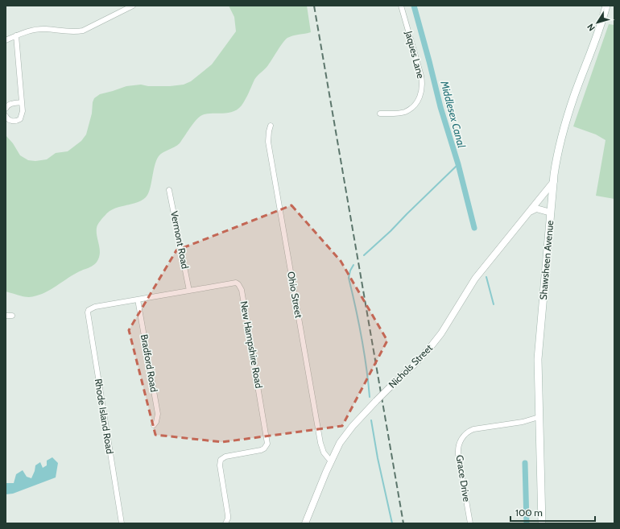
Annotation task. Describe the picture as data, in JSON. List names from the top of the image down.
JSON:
{
  "streets": {
    "main road": ["Shawsheen Avenue"],
    "street": [
      "Jaques Lane",
      "Vermont Road",
      "Ohio Street",
      "New Hampshire Road",
      "Bradford Road",
      "Nichols Street",
      "Rhode Island Road",
      "Grace Drive"
    ]
  },
  "crossings": [
    ["Vermont Road", "New Hampshire Road"],
    ["Shawsheen Avenue", "Nichols Street"],
    ["Shawsheen Avenue", "Grace Drive"],
    ["Ohio Street", "Nichols Street"],
    ["New Hampshire Road", "Bradford Road"],
    ["New Hampshire Road", "Rhode Island Road"]
  ],
  "water": ["Middlesex Canal"],
  "scale_bar": "100 m",
  "north": "bottom left"
}
